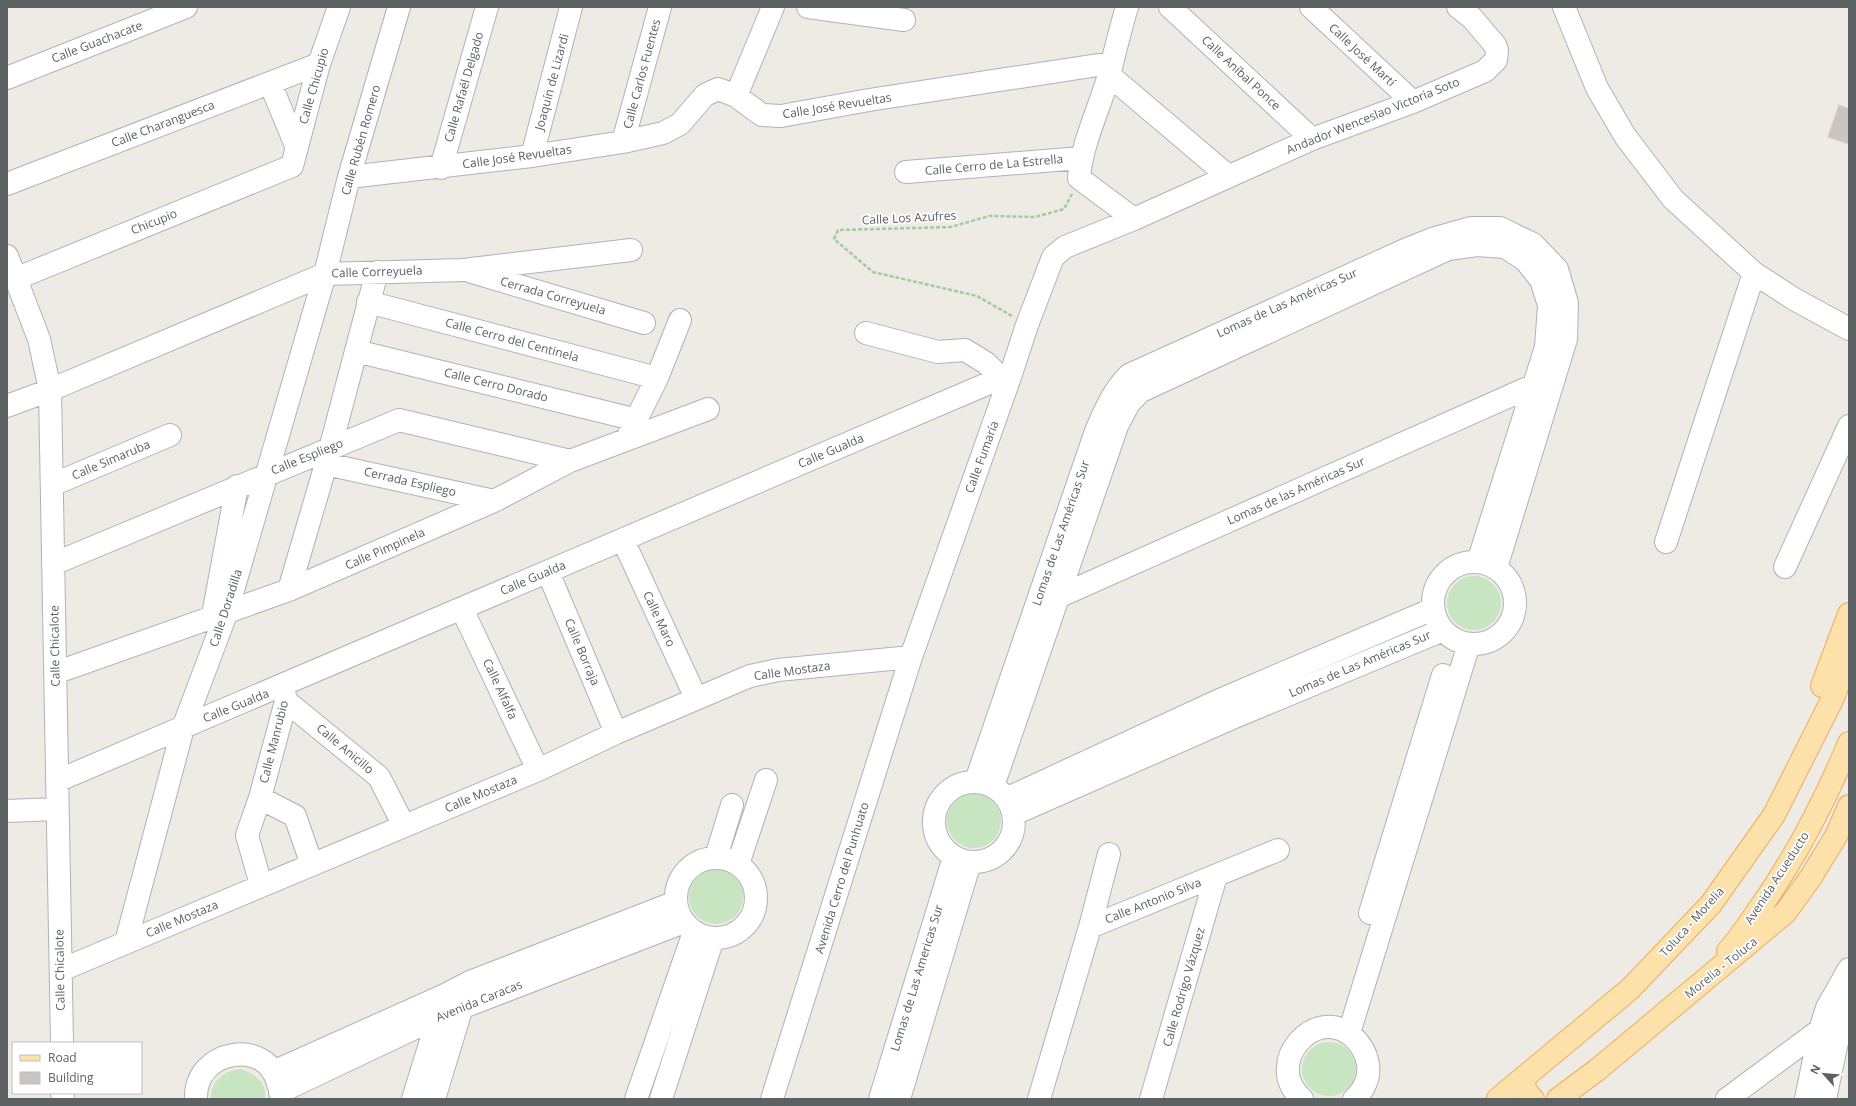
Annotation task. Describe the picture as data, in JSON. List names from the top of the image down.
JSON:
{
  "streets": {
    "main road": ["Avenida Acueducto", "Toluca - Morelia", "Morelia - Toluca"],
    "street": [
      "Calle Guachacate",
      "Calle José Martí",
      "Calle Aníbal Ponce",
      "Calle Carlos Fuentes",
      "Joaquín de Lizardi",
      "Calle Chicupio",
      "Calle Rafaél Delgado",
      "Calle José Revueltas",
      "Andador Wenceslao Victoria Soto",
      "Calle Charanguesca",
      "Calle Rubén Romero",
      "Calle Cerro de La Estrella",
      "Chicupio",
      "Calle Correyuela",
      "Cerrada Correyuela",
      "Lomas de Las Américas Sur",
      "Calle Cerro del Centinela",
      "Calle Cerro Dorado",
      "Calle Gualda",
      "Calle Espliego",
      "Calle Fumaría",
      "Calle Simaruba",
      "Cerrada Espliego",
      "Lomas de las Américas Sur",
      "Calle Pimpinela",
      "Calle Doradilla",
      "Calle Maro",
      "Calle Chicalote",
      "Calle Borraja",
      "Calle Mostaza",
      "Calle Alfalfa",
      "Calle Manrubio",
      "Calle Anicillo",
      "Avenida Cerro del Punhuato",
      "Calle Antonio Silva",
      "Lomas de Las Americas Sur",
      "Calle Rodrigo Vázquez",
      "Avenida Caracas"
    ],
    "path": ["Calle Los Azufres"]
  },
  "crossings": [
    ["Calle José Martí", "Andador Wenceslao Victoria Soto"],
    ["Calle Aníbal Ponce", "Andador Wenceslao Victoria Soto"],
    ["Calle Carlos Fuentes", "Calle José Revueltas"],
    ["Joaquín de Lizardi", "Calle José Revueltas"],
    ["Calle Chicupio", "Calle Charanguesca"],
    ["Calle Chicupio", "Chicupio"],
    ["Calle Rafaél Delgado", "Calle José Revueltas"],
    ["Calle José Revueltas", "Calle Rubén Romero"],
    ["Andador Wenceslao Victoria Soto", "Calle Fumaría"],
    ["Calle Rubén Romero", "Calle Correyuela"],
    ["Calle Rubén Romero", "Calle Doradilla"],
    ["Calle Cerro de La Estrella", "Calle Los Azufres"],
    ["Calle Los Azufres", "Calle Fumaría"],
    ["Chicupio", "Calle Chicalote"],
    ["Calle Correyuela", "Cerrada Correyuela"],
    ["Calle Correyuela", "Calle Doradilla"],
    ["Calle Correyuela", "Calle Chicalote"],
    ["Lomas de Las Américas Sur", "Lomas de las Américas Sur"],
    ["Lomas de Las Américas Sur", "Lomas de Las Americas Sur"],
    ["Calle Gualda", "Calle Fumaría"],
    ["Calle Gualda", "Calle Doradilla"],
    ["Calle Gualda", "Calle Maro"],
    ["Calle Gualda", "Calle Chicalote"],
    ["Calle Gualda", "Calle Borraja"],
    ["Calle Gualda", "Calle Alfalfa"],
    ["Calle Gualda", "Calle Manrubio"],
    ["Calle Gualda", "Calle Anicillo"],
    ["Calle Espliego", "Cerrada Espliego"],
    ["Calle Espliego", "Calle Pimpinela"],
    ["Calle Espliego", "Calle Doradilla"],
    ["Calle Espliego", "Calle Chicalote"],
    ["Calle Fumaría", "Calle Mostaza"],
    ["Calle Fumaría", "Avenida Cerro del Punhuato"],
    ["Calle Simaruba", "Calle Chicalote"],
    ["Cerrada Espliego", "Calle Pimpinela"],
    ["Calle Pimpinela", "Calle Doradilla"],
    ["Calle Pimpinela", "Calle Chicalote"],
    ["Calle Doradilla", "Calle Mostaza"],
    ["Calle Maro", "Calle Mostaza"],
    ["Calle Chicalote", "Calle Mostaza"],
    ["Calle Borraja", "Calle Mostaza"],
    ["Calle Mostaza", "Calle Alfalfa"],
    ["Calle Mostaza", "Calle Manrubio"],
    ["Calle Mostaza", "Calle Anicillo"],
    ["Calle Mostaza", "Avenida Cerro del Punhuato"],
    ["Calle Manrubio", "Calle Anicillo"],
    ["Avenida Acueducto", "Morelia - Toluca"],
    ["Calle Antonio Silva", "Calle Rodrigo Vázquez"]
  ],
  "legend": ["Road", "Building"],
  "north": "top left"
}
